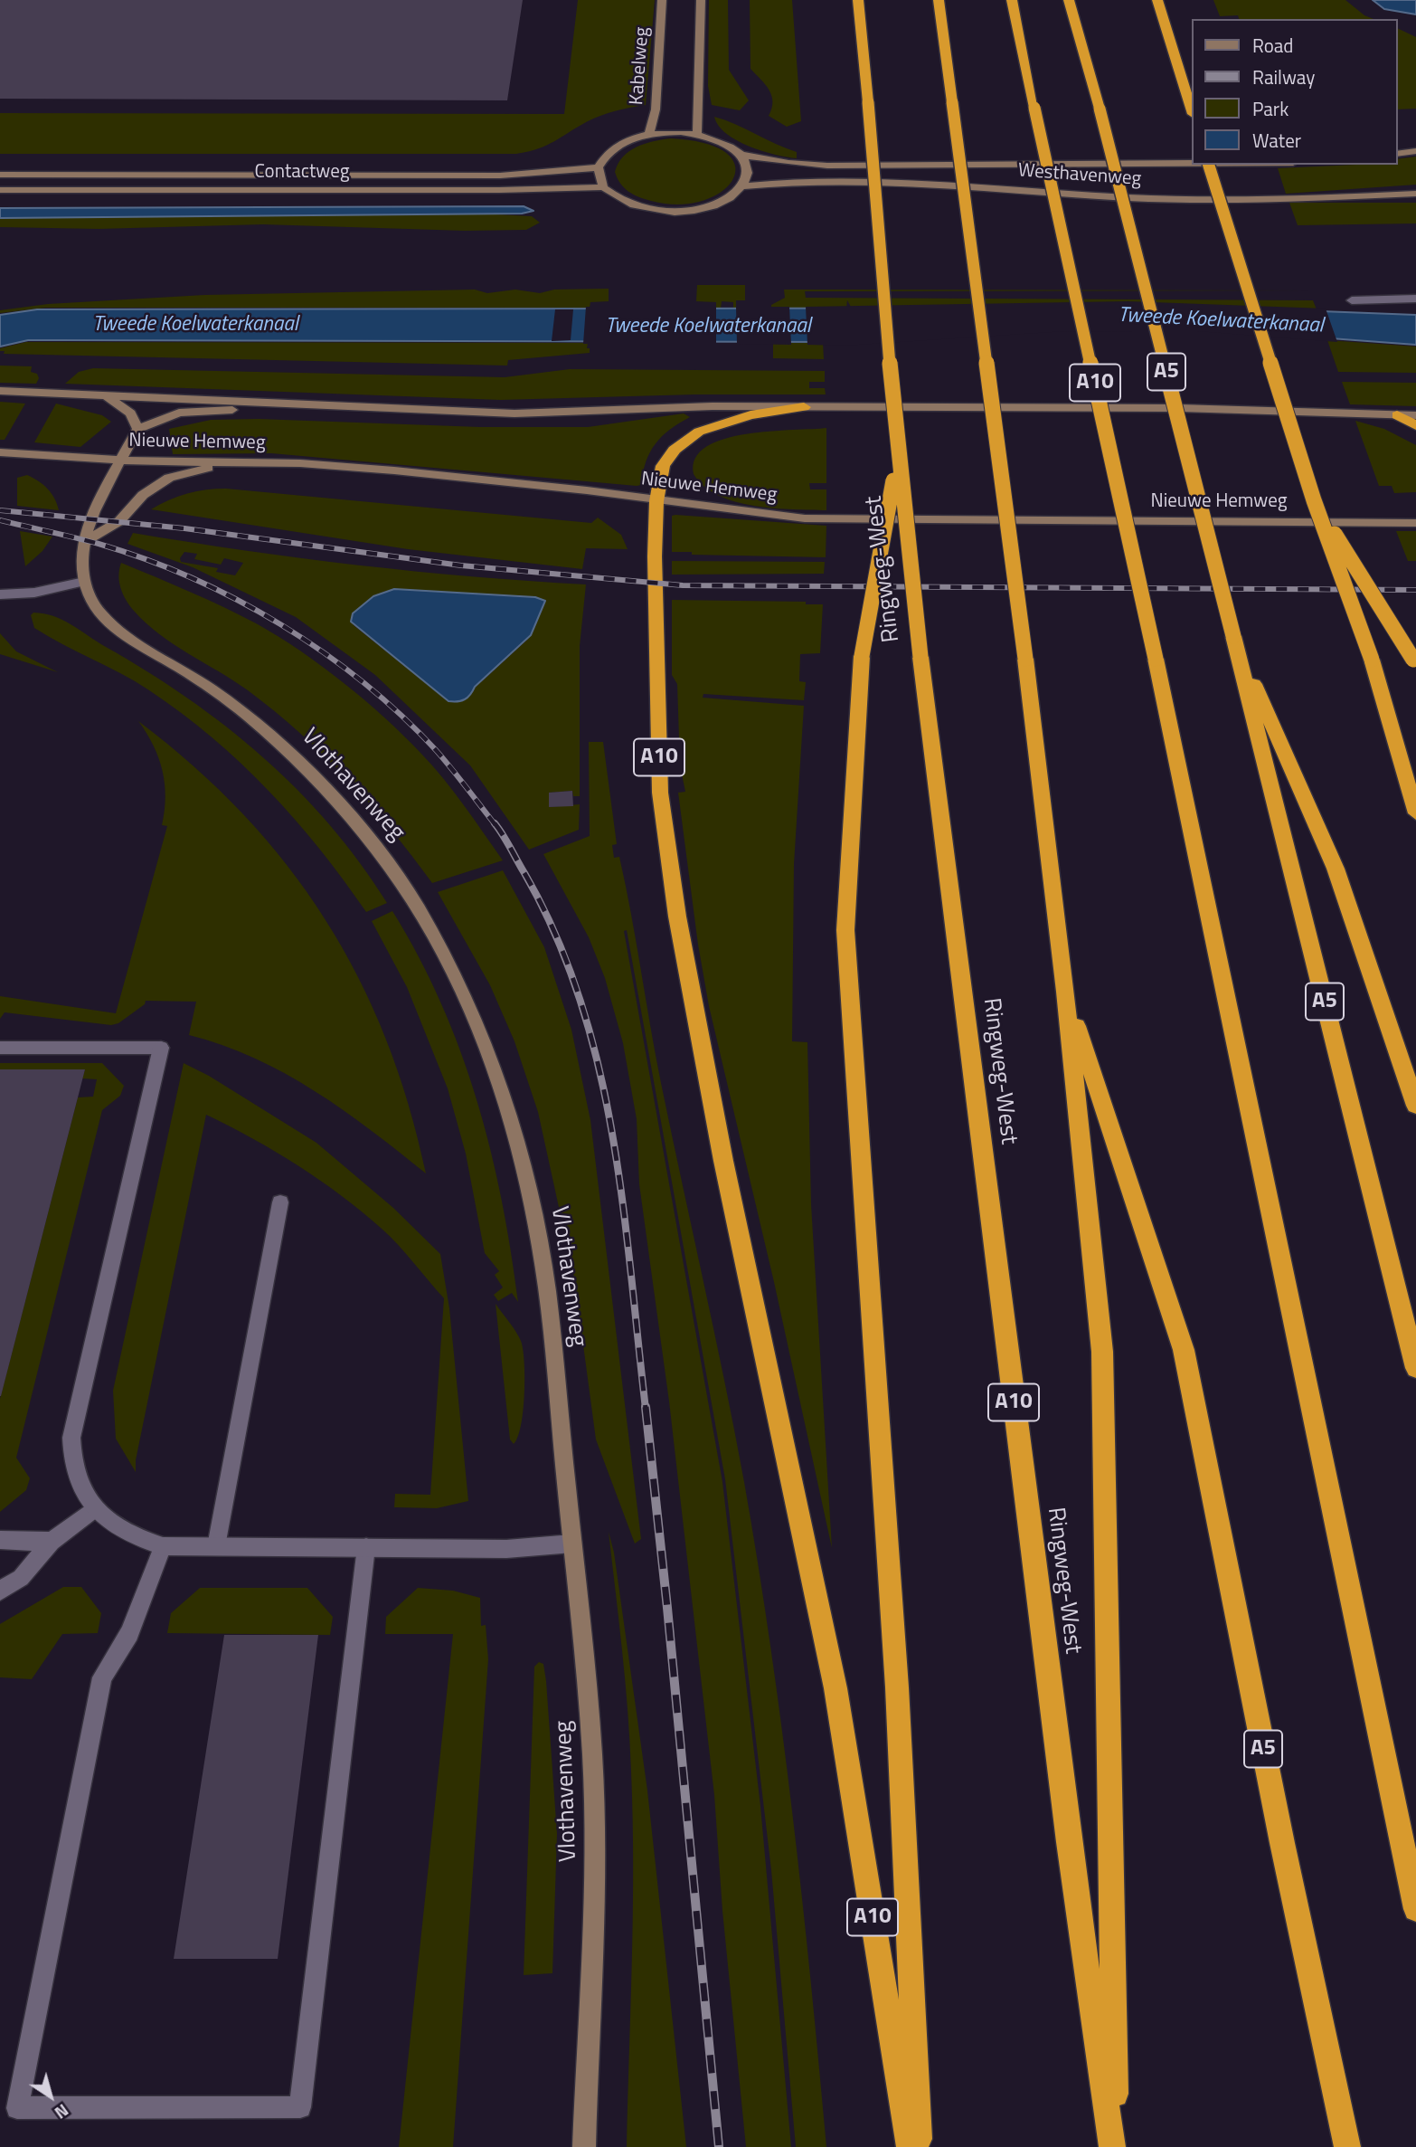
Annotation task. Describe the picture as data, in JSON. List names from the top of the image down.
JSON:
{
  "streets": {
    "highway": ["A5", "A10", "Ringweg-West"],
    "main road": [
      "Kabelweg",
      "Contactweg",
      "Westhavenweg",
      "Nieuwe Hemweg",
      "Vlothavenweg"
    ]
  },
  "crossings": [
    ["A5", "Ringweg-West"],
    ["A10", "Nieuwe Hemweg"],
    ["A10", "Ringweg-West"],
    ["Nieuwe Hemweg", "Vlothavenweg"]
  ],
  "water": ["Tweede Koelwaterkanaal"],
  "legend": [
    "Road",
    "Railway",
    "Park",
    "Water"
  ],
  "north": "bottom right"
}
